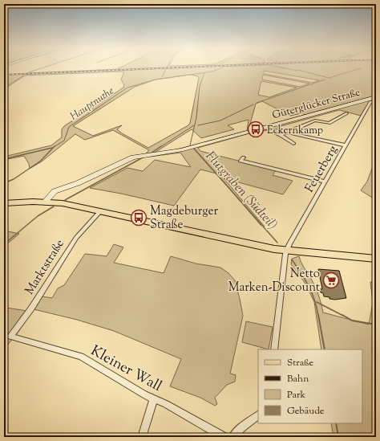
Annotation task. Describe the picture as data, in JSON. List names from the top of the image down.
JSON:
{
  "streets": {
    "street": [
      "Güterglücker Straße",
      "Feuerberg",
      "Marktstraße",
      "Kleiner Wall"
    ]
  },
  "crossings": [
    ["Marktstraße", "Kleiner Wall"]
  ],
  "water": ["Hauptnuthe", "Flutgraben (Südteil)"],
  "places": {
    "bus stop": ["Eckernkamp", "Magdeburger Straße"],
    "supermarket": ["Netto Marken-Discount"]
  },
  "legend": [
    "Straße",
    "Bahn",
    "Park",
    "Gebäude"
  ]
}
